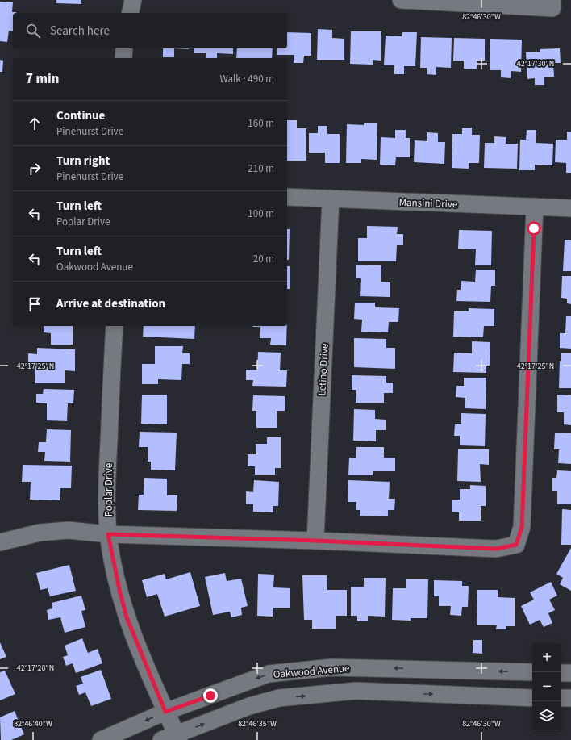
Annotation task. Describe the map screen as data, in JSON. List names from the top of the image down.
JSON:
{
  "streets": {
    "street": [
      "Mansini Drive",
      "Letino Drive",
      "Poplar Drive",
      "Oakwood Avenue"
    ]
  },
  "crossings": [
    ["Mansini Drive", "Letino Drive"],
    ["Poplar Drive", "Oakwood Avenue"]
  ],
  "page": {
    "search": "Search here",
    "heading": ["7 min", "Walk · 490 m"],
    "list": [
      ["Continue", "Pinehurst Drive", "160 m"],
      ["Turn right", "Pinehurst Drive", "210 m"],
      ["Turn left", "Poplar Drive", "100 m"],
      ["Turn left", "Oakwood Avenue", "20 m"],
      "Arrive at destination"
    ],
    "map_buttons": ["+", "−"]
  },
  "coordinates": [
    "82°46'30\"W",
    "42°17'30\"N",
    "42°17'25\"N",
    "42°17'20\"N",
    "82°46'40\"W",
    "82°46'35\"W"
  ]
}
